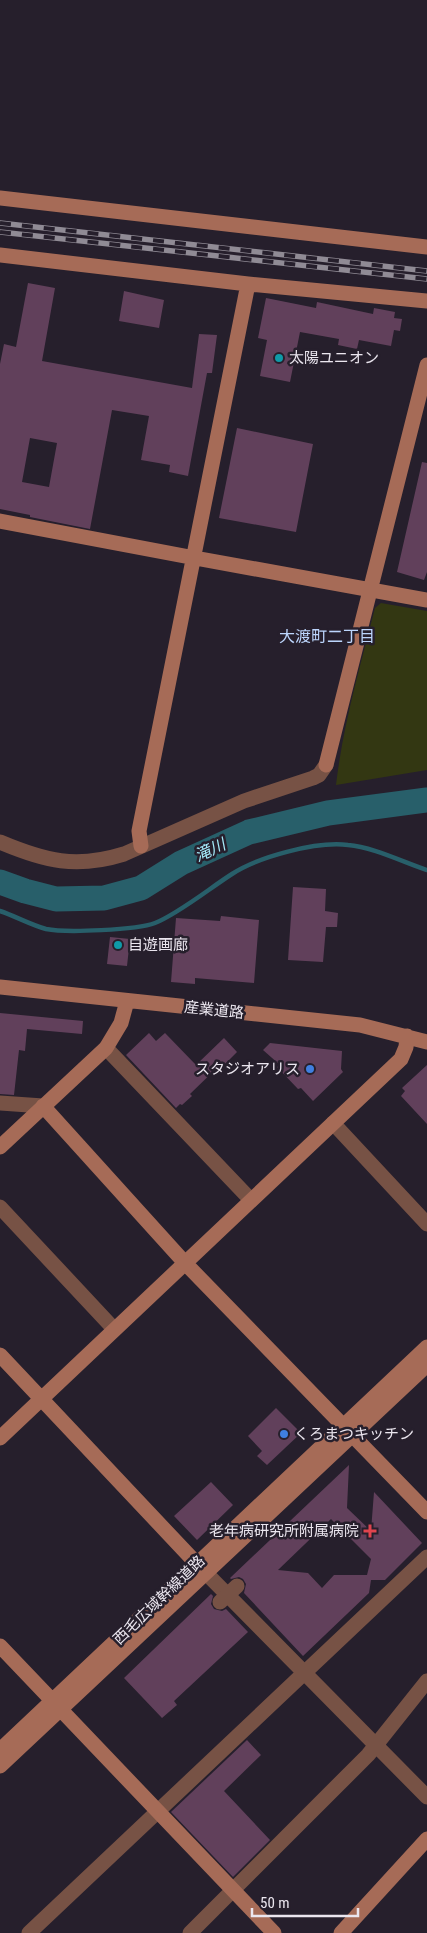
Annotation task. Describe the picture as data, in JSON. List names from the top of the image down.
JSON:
{
  "streets": {
    "street": ["産業道路", "西毛広域幹線道路"]
  },
  "districts": ["大渡町二丁目"],
  "water": ["滝川"],
  "places": {
    "other": [
      "太陽ユニオン",
      "自遊画廊",
      "スタジオアリス",
      "くろまつキッチン"
    ],
    "health": ["老年病研究所附属病院"]
  },
  "scale_bar": "50 m"
}
